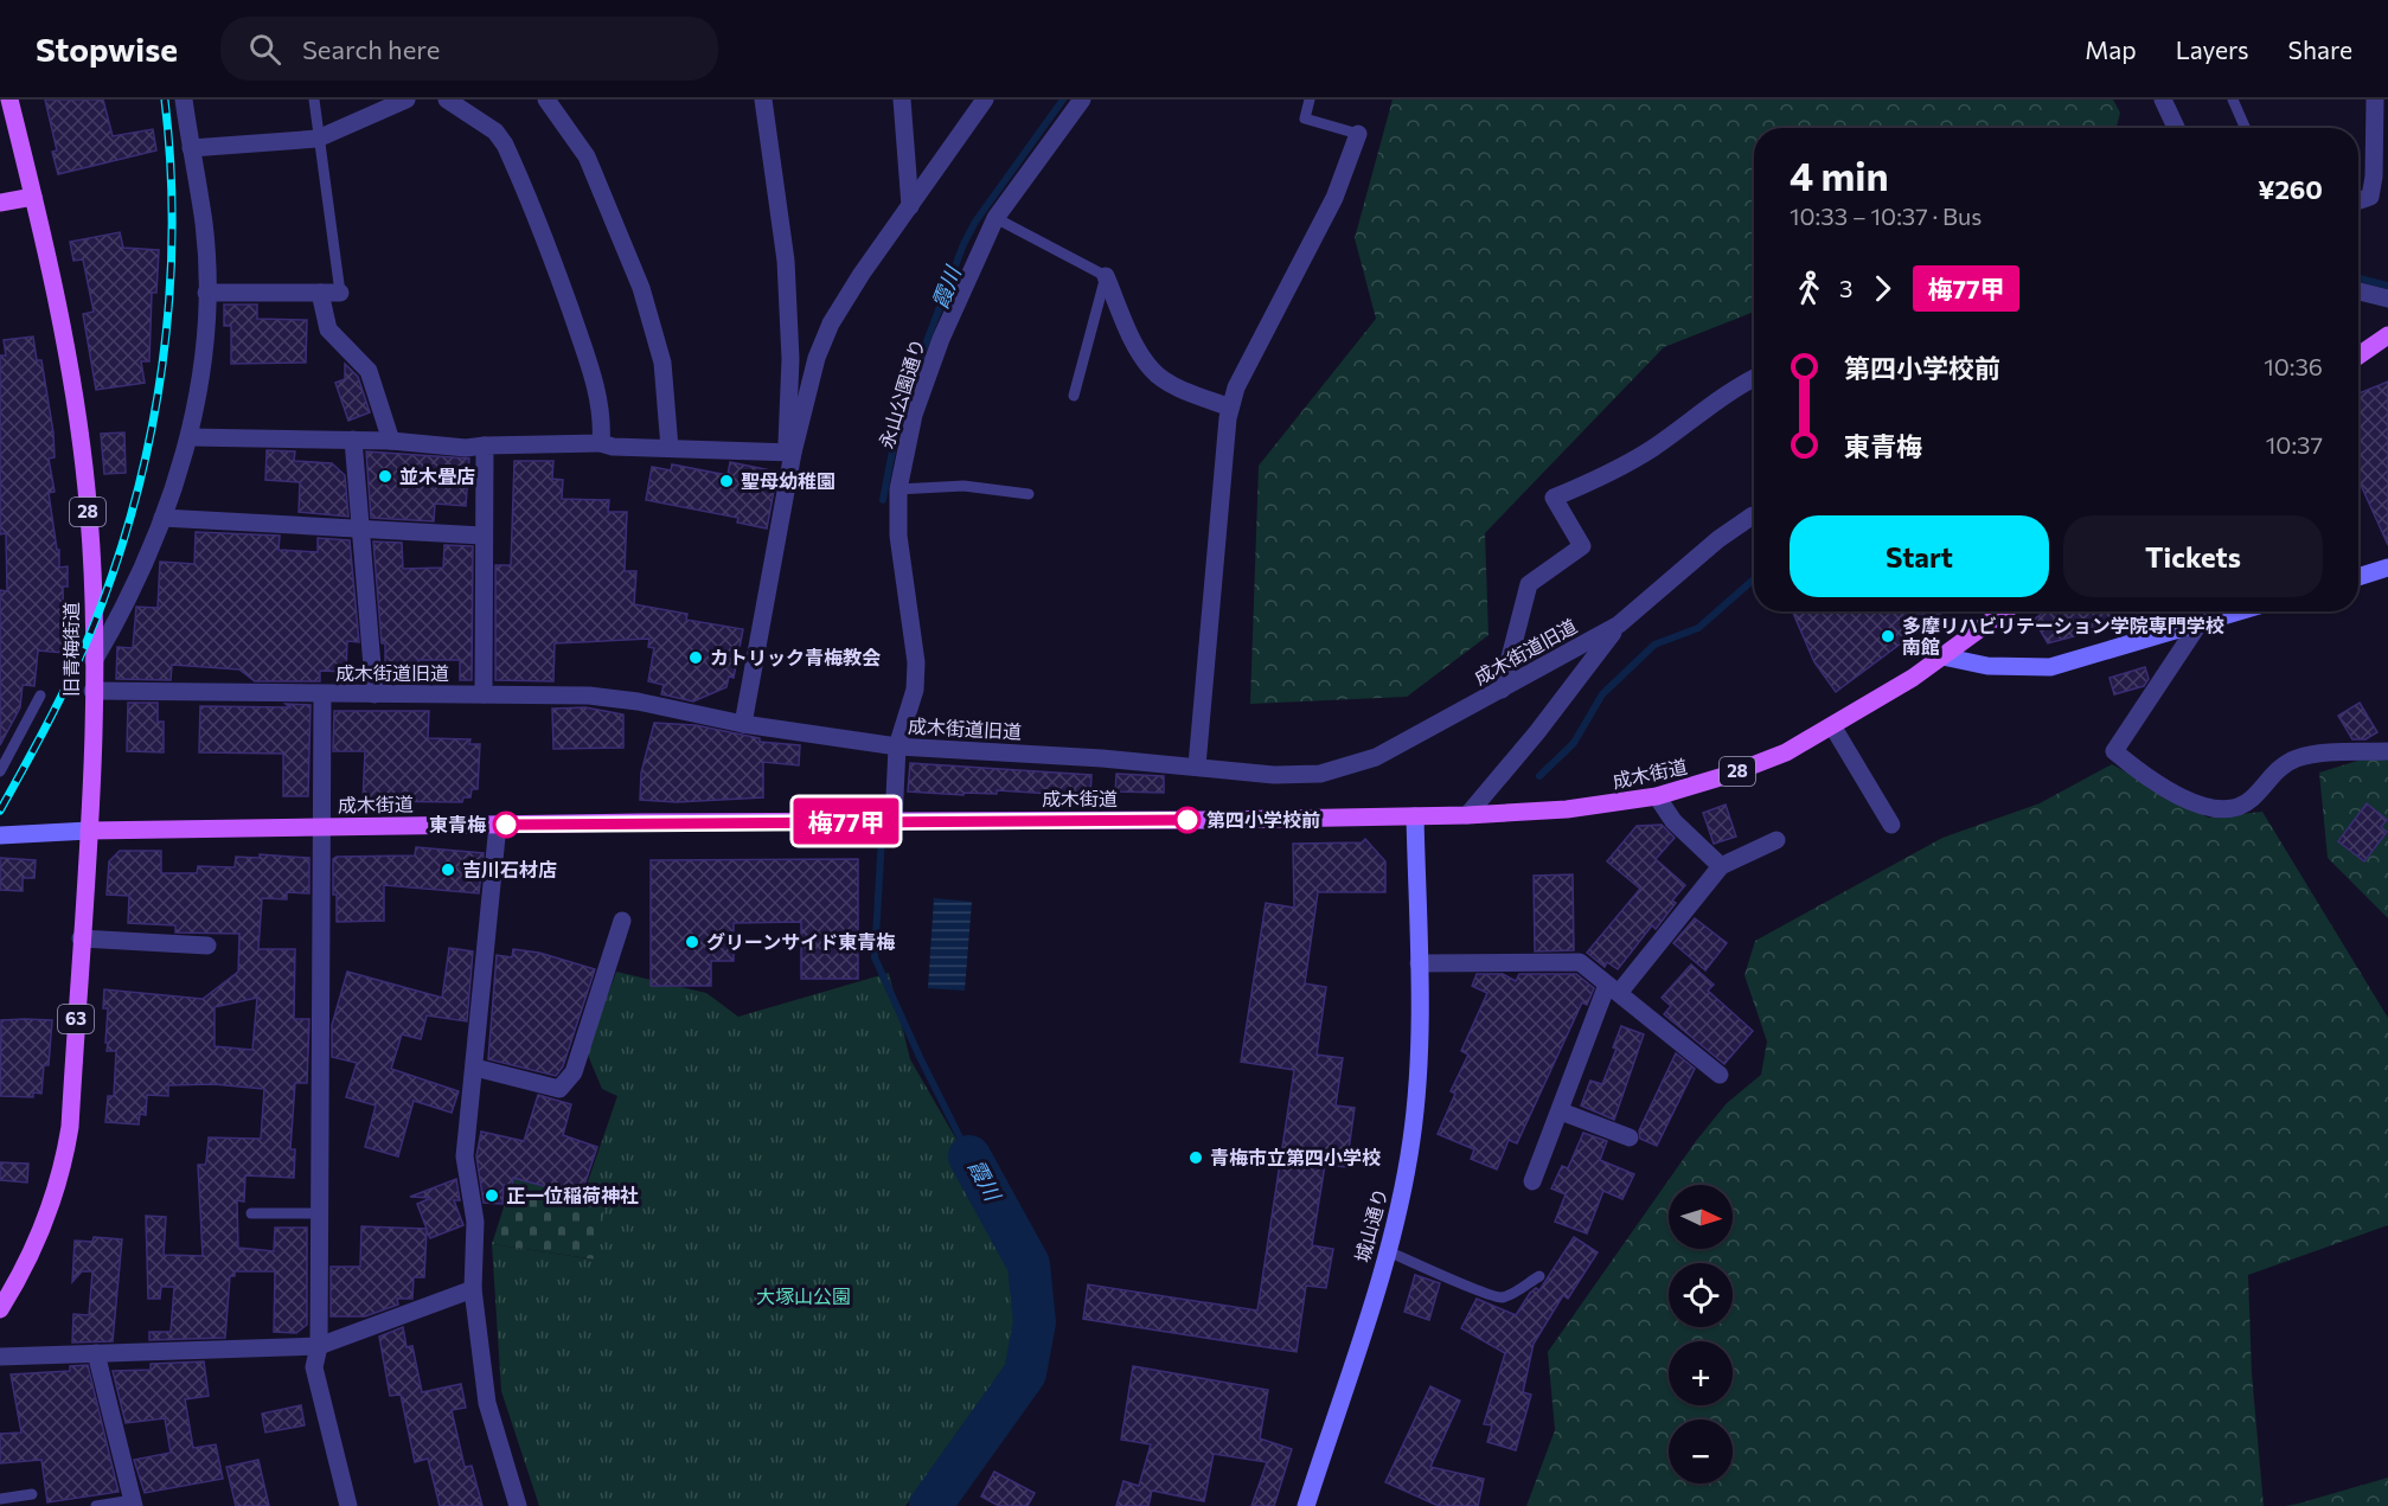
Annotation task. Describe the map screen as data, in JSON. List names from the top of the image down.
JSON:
{
  "streets": {
    "main road": [
      "28",
      "旧青梅街道",
      "成木街道",
      "63"
    ],
    "street": ["永山公園通り", "成木街道旧道", "城山通り"]
  },
  "crossings": [
    ["永山公園通り", "成木街道旧道"],
    ["永山公園通り", "成木街道"],
    ["旧青梅街道", "成木街道旧道"],
    ["旧青梅街道", "成木街道"],
    ["成木街道", "城山通り"]
  ],
  "water": ["霞川"],
  "parks": ["大塚山公園"],
  "places": [
    "並木畳店",
    "聖母幼稚園",
    "多摩リハビリテーション学院専門学校 南館",
    "カトリック青梅教会",
    "第四小学校前",
    "東青梅",
    "吉川石材店",
    "グリーンサイド東青梅",
    "青梅市立第四小学校",
    "正一位稲荷神社"
  ],
  "lines": ["bus line 梅77甲"],
  "north": "right",
  "page": {
    "header": "Stopwise",
    "search": "Search here",
    "nav": ["Map", "Layers", "Share"],
    "on_map": "梅77甲",
    "heading": ["4 min", "10:33 – 10:37 · Bus", "¥260"],
    "legs": ["3", "梅77甲"],
    "list": [
      {
        "name": "第四小学校前",
        "value": "10:36"
      },
      {
        "name": "東青梅",
        "value": "10:37"
      }
    ],
    "buttons": ["Start", "Tickets"],
    "map_buttons": ["+", "−"]
  }
}
